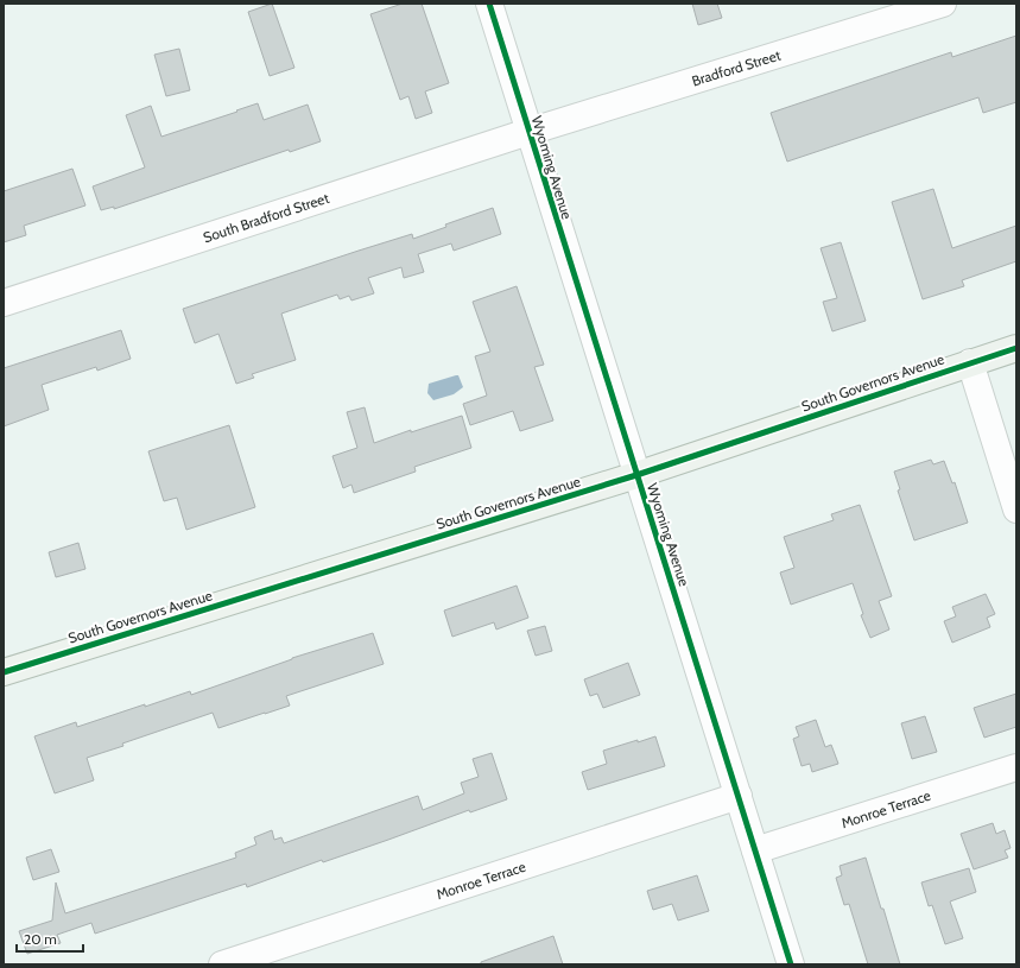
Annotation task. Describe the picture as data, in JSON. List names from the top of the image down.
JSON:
{
  "streets": {
    "main road": ["South Governors Avenue"],
    "street": [
      "Bradford Street",
      "Wyoming Avenue",
      "South Bradford Street",
      "Monroe Terrace"
    ]
  },
  "crossings": [
    ["Bradford Street", "Wyoming Avenue"],
    ["Bradford Street", "South Bradford Street"],
    ["Wyoming Avenue", "South Bradford Street"],
    ["Wyoming Avenue", "South Governors Avenue"],
    ["Wyoming Avenue", "Monroe Terrace"]
  ],
  "scale_bar": "20 m"
}
